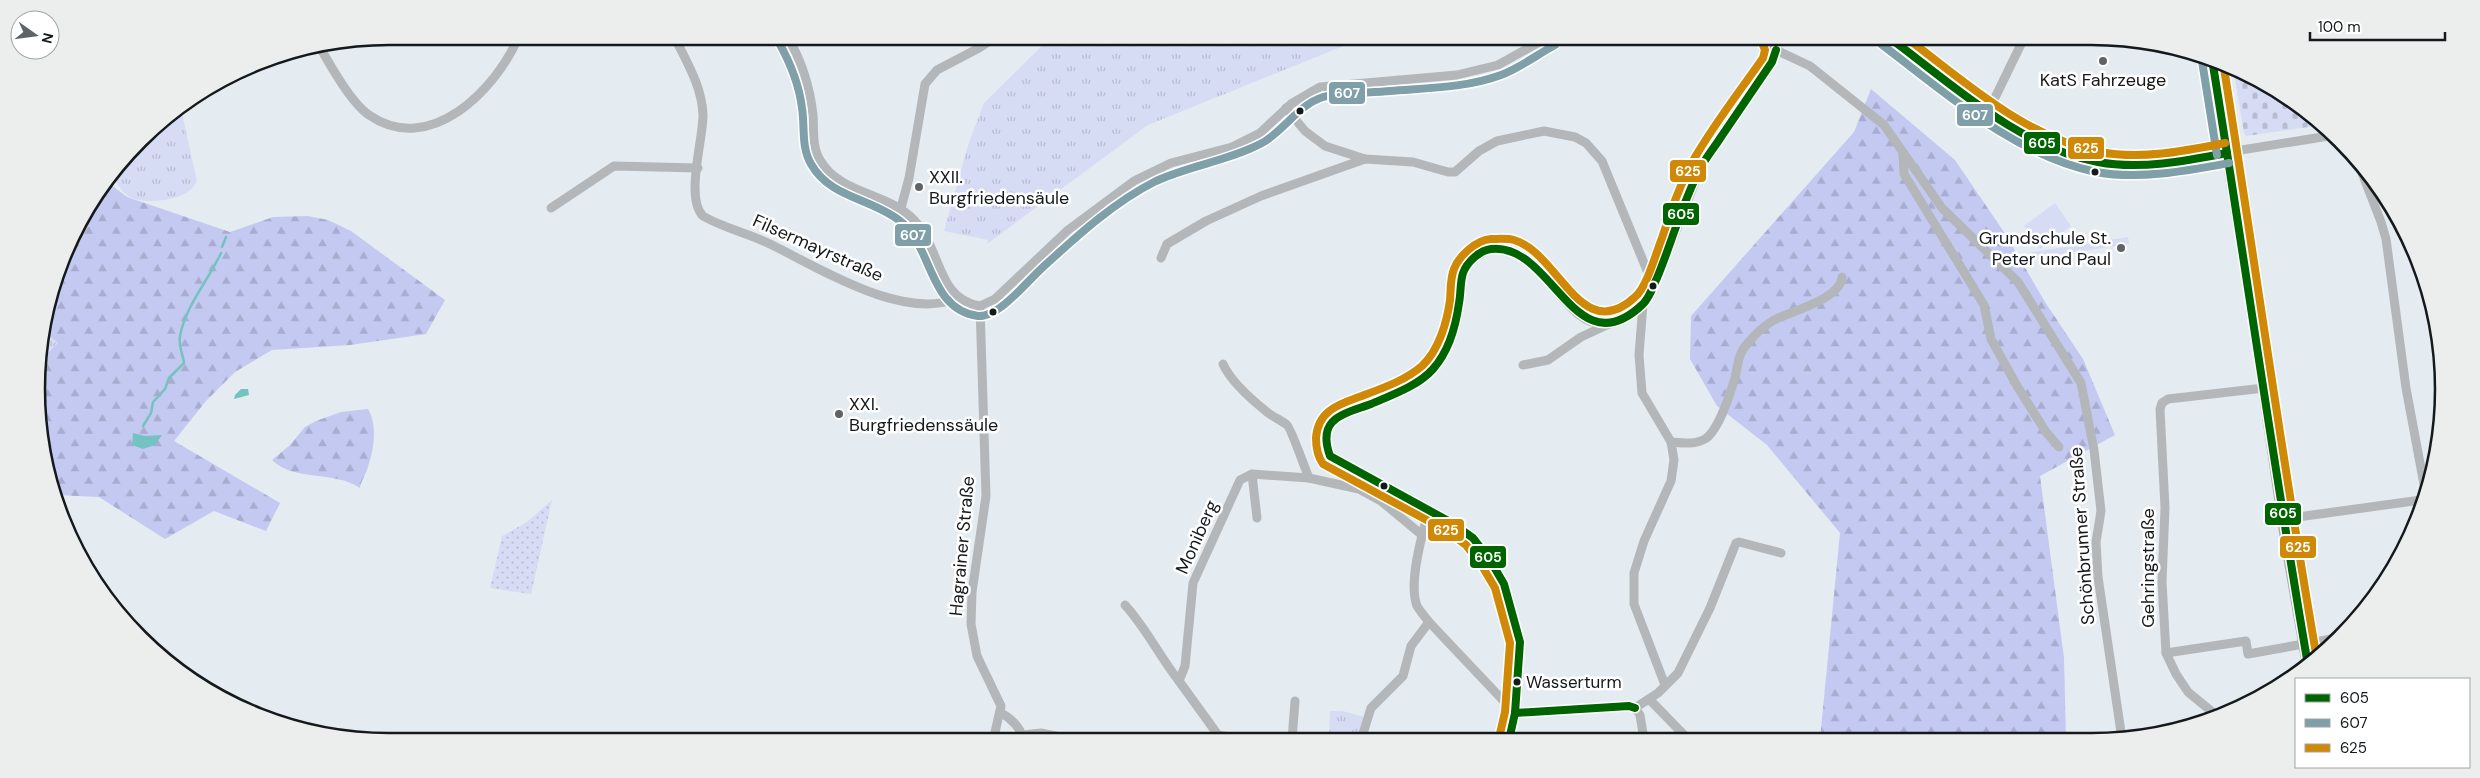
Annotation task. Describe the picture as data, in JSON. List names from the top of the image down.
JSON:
{
  "streets": {
    "street": [
      "Filsermayrstraße",
      "Schönbrunner Straße",
      "Moniberg",
      "Hagrainer Straße",
      "Gehringstraße"
    ]
  },
  "places": [
    "KatS Fahrzeuge",
    "XXII. Burgfriedensäule",
    "Grundschule St. Peter und Paul",
    "XXI. Burgfriedenssäule",
    "Wasserturm"
  ],
  "lines": ["transit line 605", "transit line 607", "transit line 625"],
  "legend": ["605", "607", "625"],
  "scale_bar": "100 m",
  "north": "right"
}
